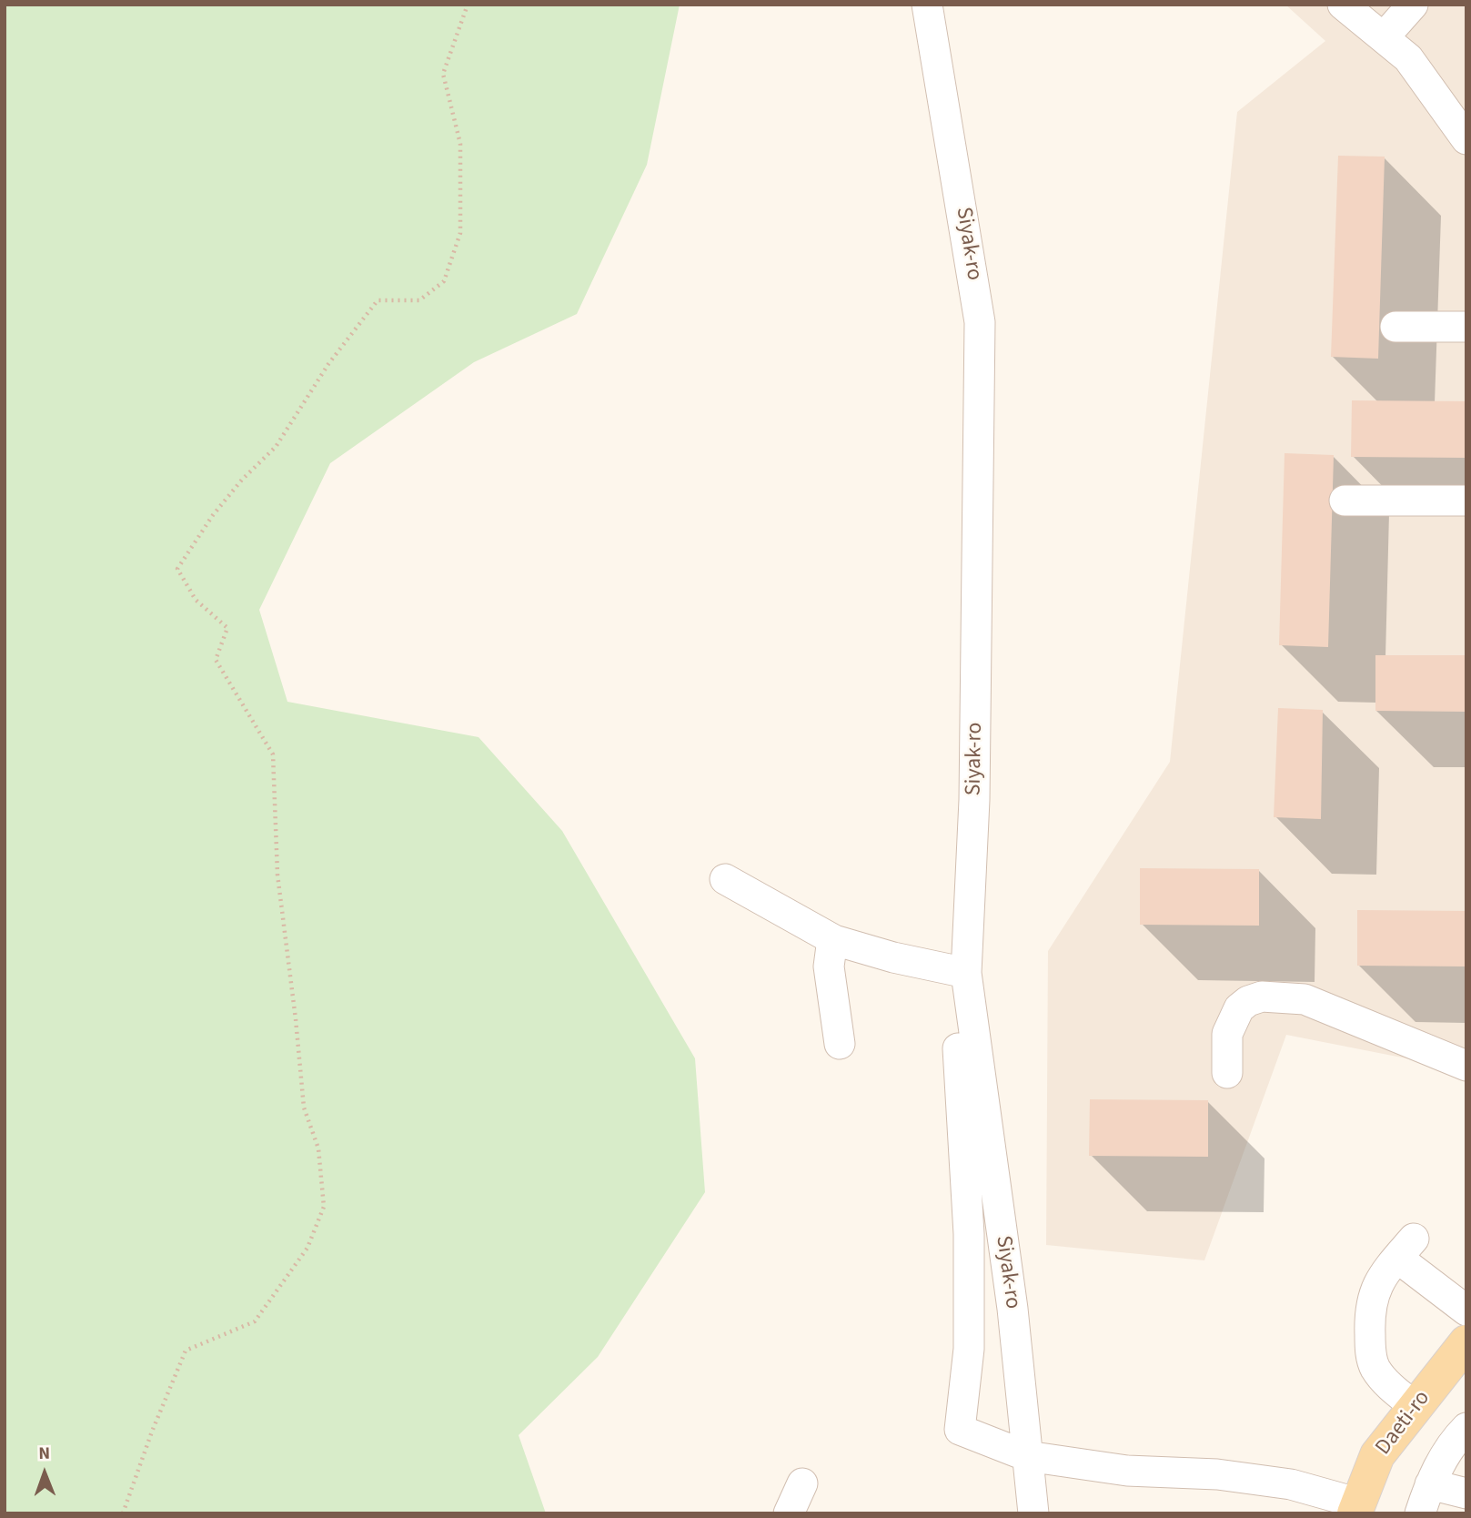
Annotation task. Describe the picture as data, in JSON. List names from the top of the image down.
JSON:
{
  "streets": {
    "main road": ["Daeti-ro"],
    "street": ["Siyak-ro"]
  },
  "north": "top"
}
